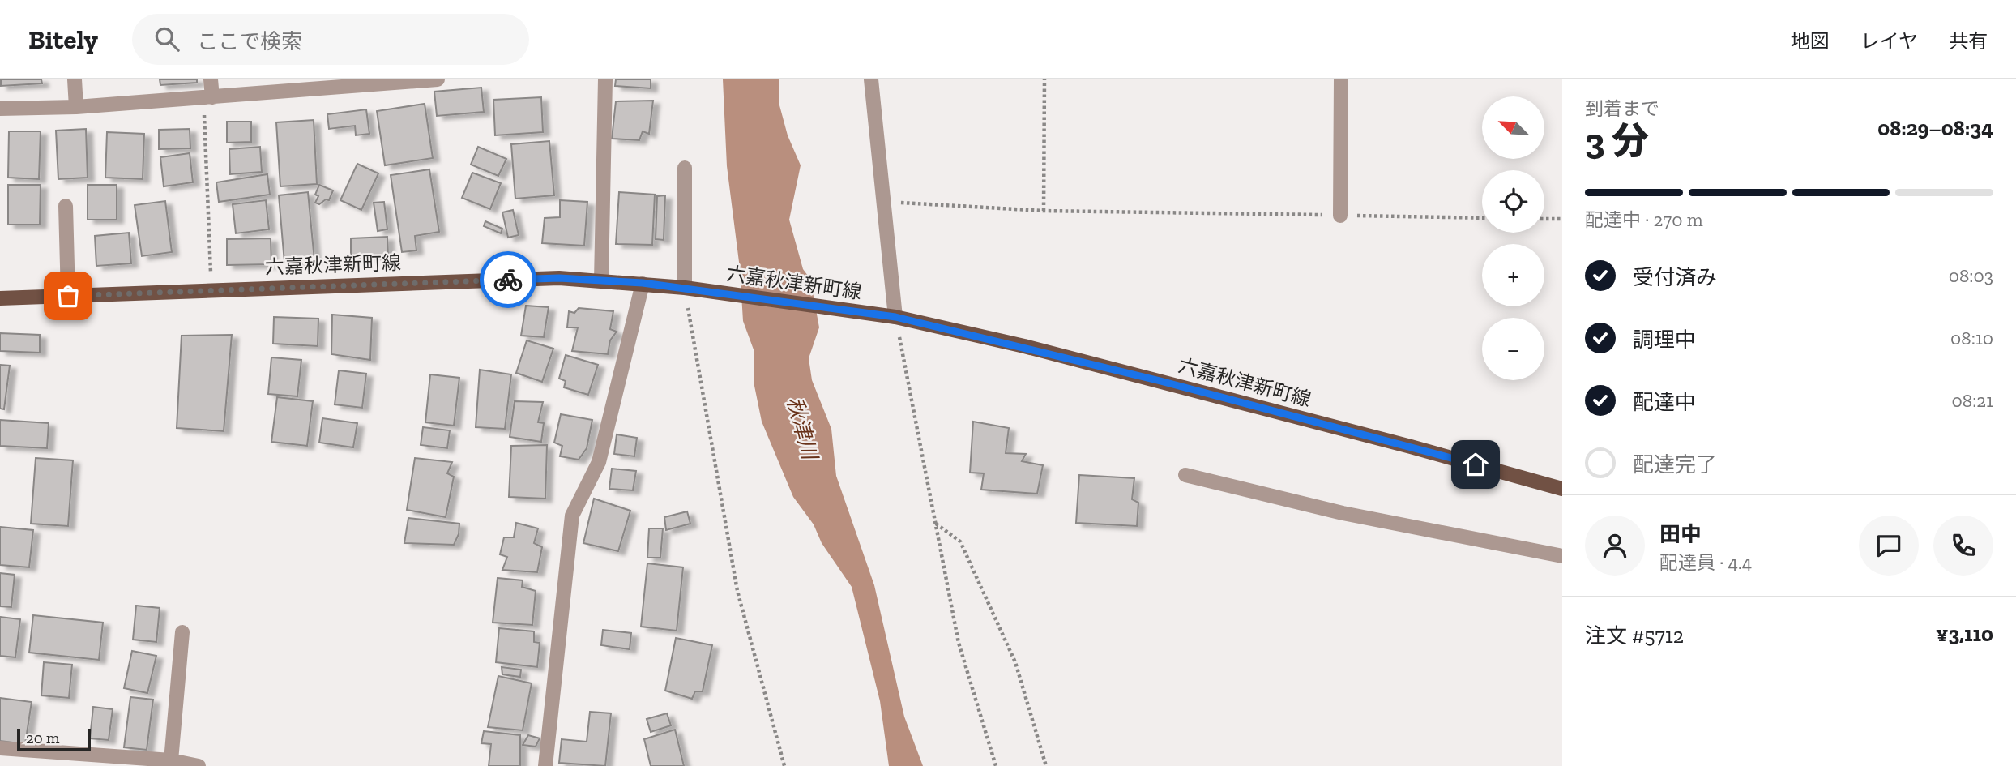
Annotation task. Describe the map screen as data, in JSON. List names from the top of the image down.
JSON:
{
  "streets": {
    "main road": ["六嘉秋津新町線"]
  },
  "water": ["秋津川"],
  "scale_bar": "20 m",
  "north": "top left",
  "page": {
    "header": "Bitely",
    "search": "ここで検索",
    "nav": ["地図", "レイヤ", "共有"],
    "heading": ["3 分", "到着まで", "08:29–08:34"],
    "panel": [
      "田中",
      "配達員 · 4.4",
      "注文 #5712",
      "¥3,110"
    ],
    "map_buttons": ["+", "−"],
    "bar": "配達中 · 270 m",
    "list": [
      ["受付済み", "08:03"],
      ["調理中", "08:10"],
      ["配達中", "08:21"],
      "配達完了"
    ],
    "scale": "20 m"
  }
}
